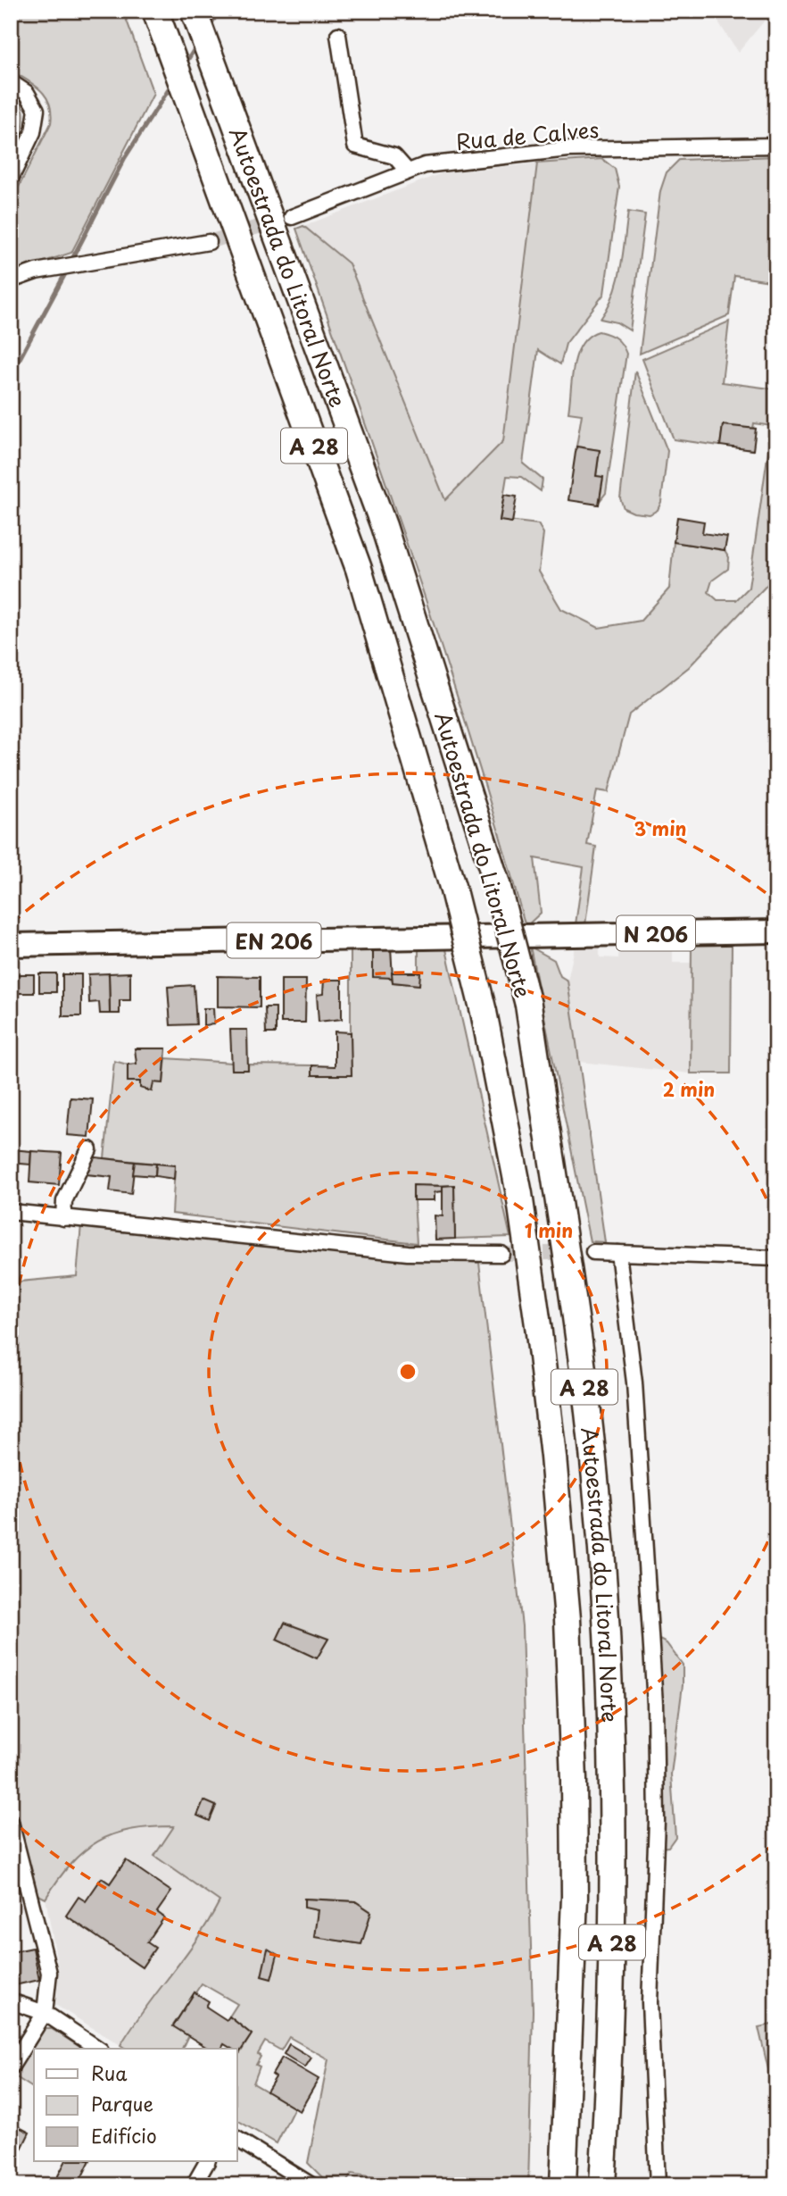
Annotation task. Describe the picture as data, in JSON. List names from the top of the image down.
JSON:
{
  "streets": {
    "highway": ["Autoestrada do Litoral Norte", "A 28"],
    "main road": ["N 206", "EN 206"],
    "street": ["Rua de Calves"]
  },
  "crossings": [
    ["N 206", "EN 206"]
  ],
  "legend": ["Rua", "Parque", "Edifício"],
  "rings": ["3 min", "2 min", "1 min"]
}
